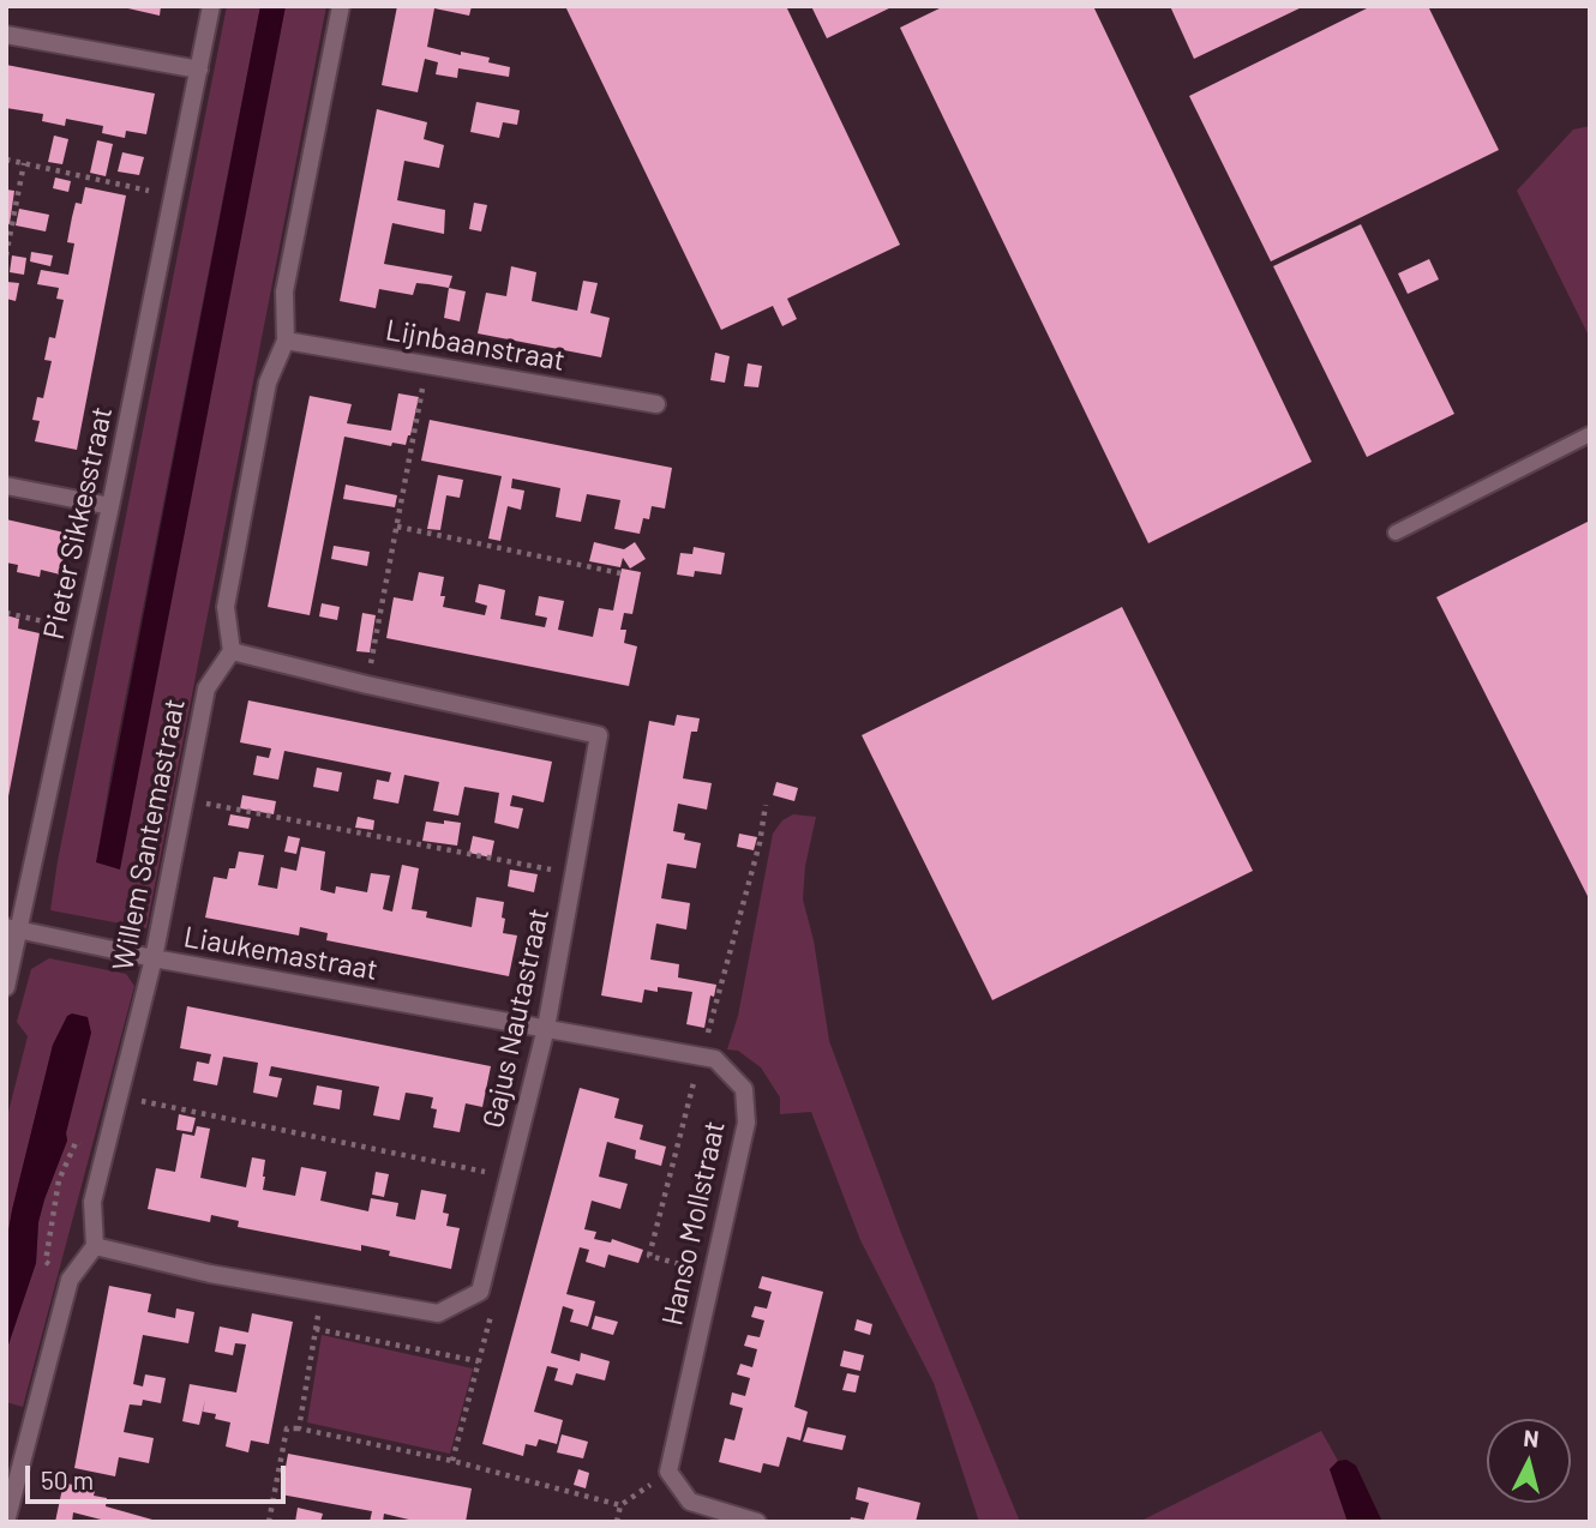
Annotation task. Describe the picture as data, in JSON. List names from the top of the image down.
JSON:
{
  "streets": {
    "street": [
      "Lijnbaanstraat",
      "Pieter Sikkesstraat",
      "Willem Santemastraat",
      "Liaukemastraat",
      "Gajus Nautastraat",
      "Hanso Mollstraat"
    ]
  },
  "crossings": [
    ["Pieter Sikkesstraat", "Liaukemastraat"],
    ["Willem Santemastraat", "Liaukemastraat"],
    ["Willem Santemastraat", "Gajus Nautastraat"],
    ["Liaukemastraat", "Gajus Nautastraat"],
    ["Liaukemastraat", "Hanso Mollstraat"],
    ["Gajus Nautastraat", "Hanso Mollstraat"]
  ],
  "scale_bar": "50 m",
  "north": "top"
}
